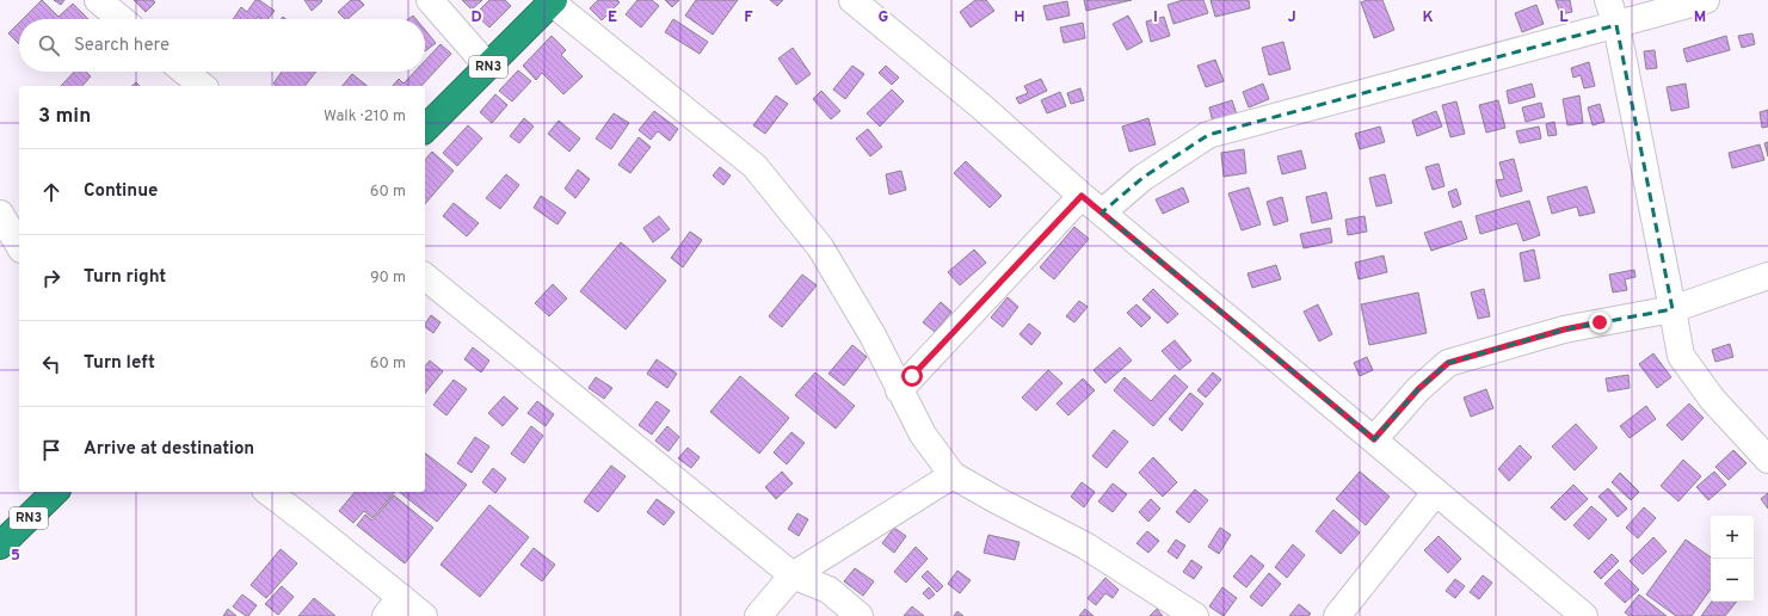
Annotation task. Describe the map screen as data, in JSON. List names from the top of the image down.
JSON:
{
  "streets": {
    "highway": ["RN3"]
  },
  "page": {
    "search": "Search here",
    "heading": ["3 min", "Walk · 210 m"],
    "list": [
      ["Continue", "60 m"],
      ["Turn right", "90 m"],
      ["Turn left", "60 m"],
      "Arrive at destination"
    ],
    "map_buttons": ["+", "−"]
  },
  "grid": {
    "columns": [
      "D",
      "E",
      "F",
      "G",
      "H",
      "I",
      "J",
      "K",
      "L",
      "M"
    ],
    "rows": ["5"]
  }
}
